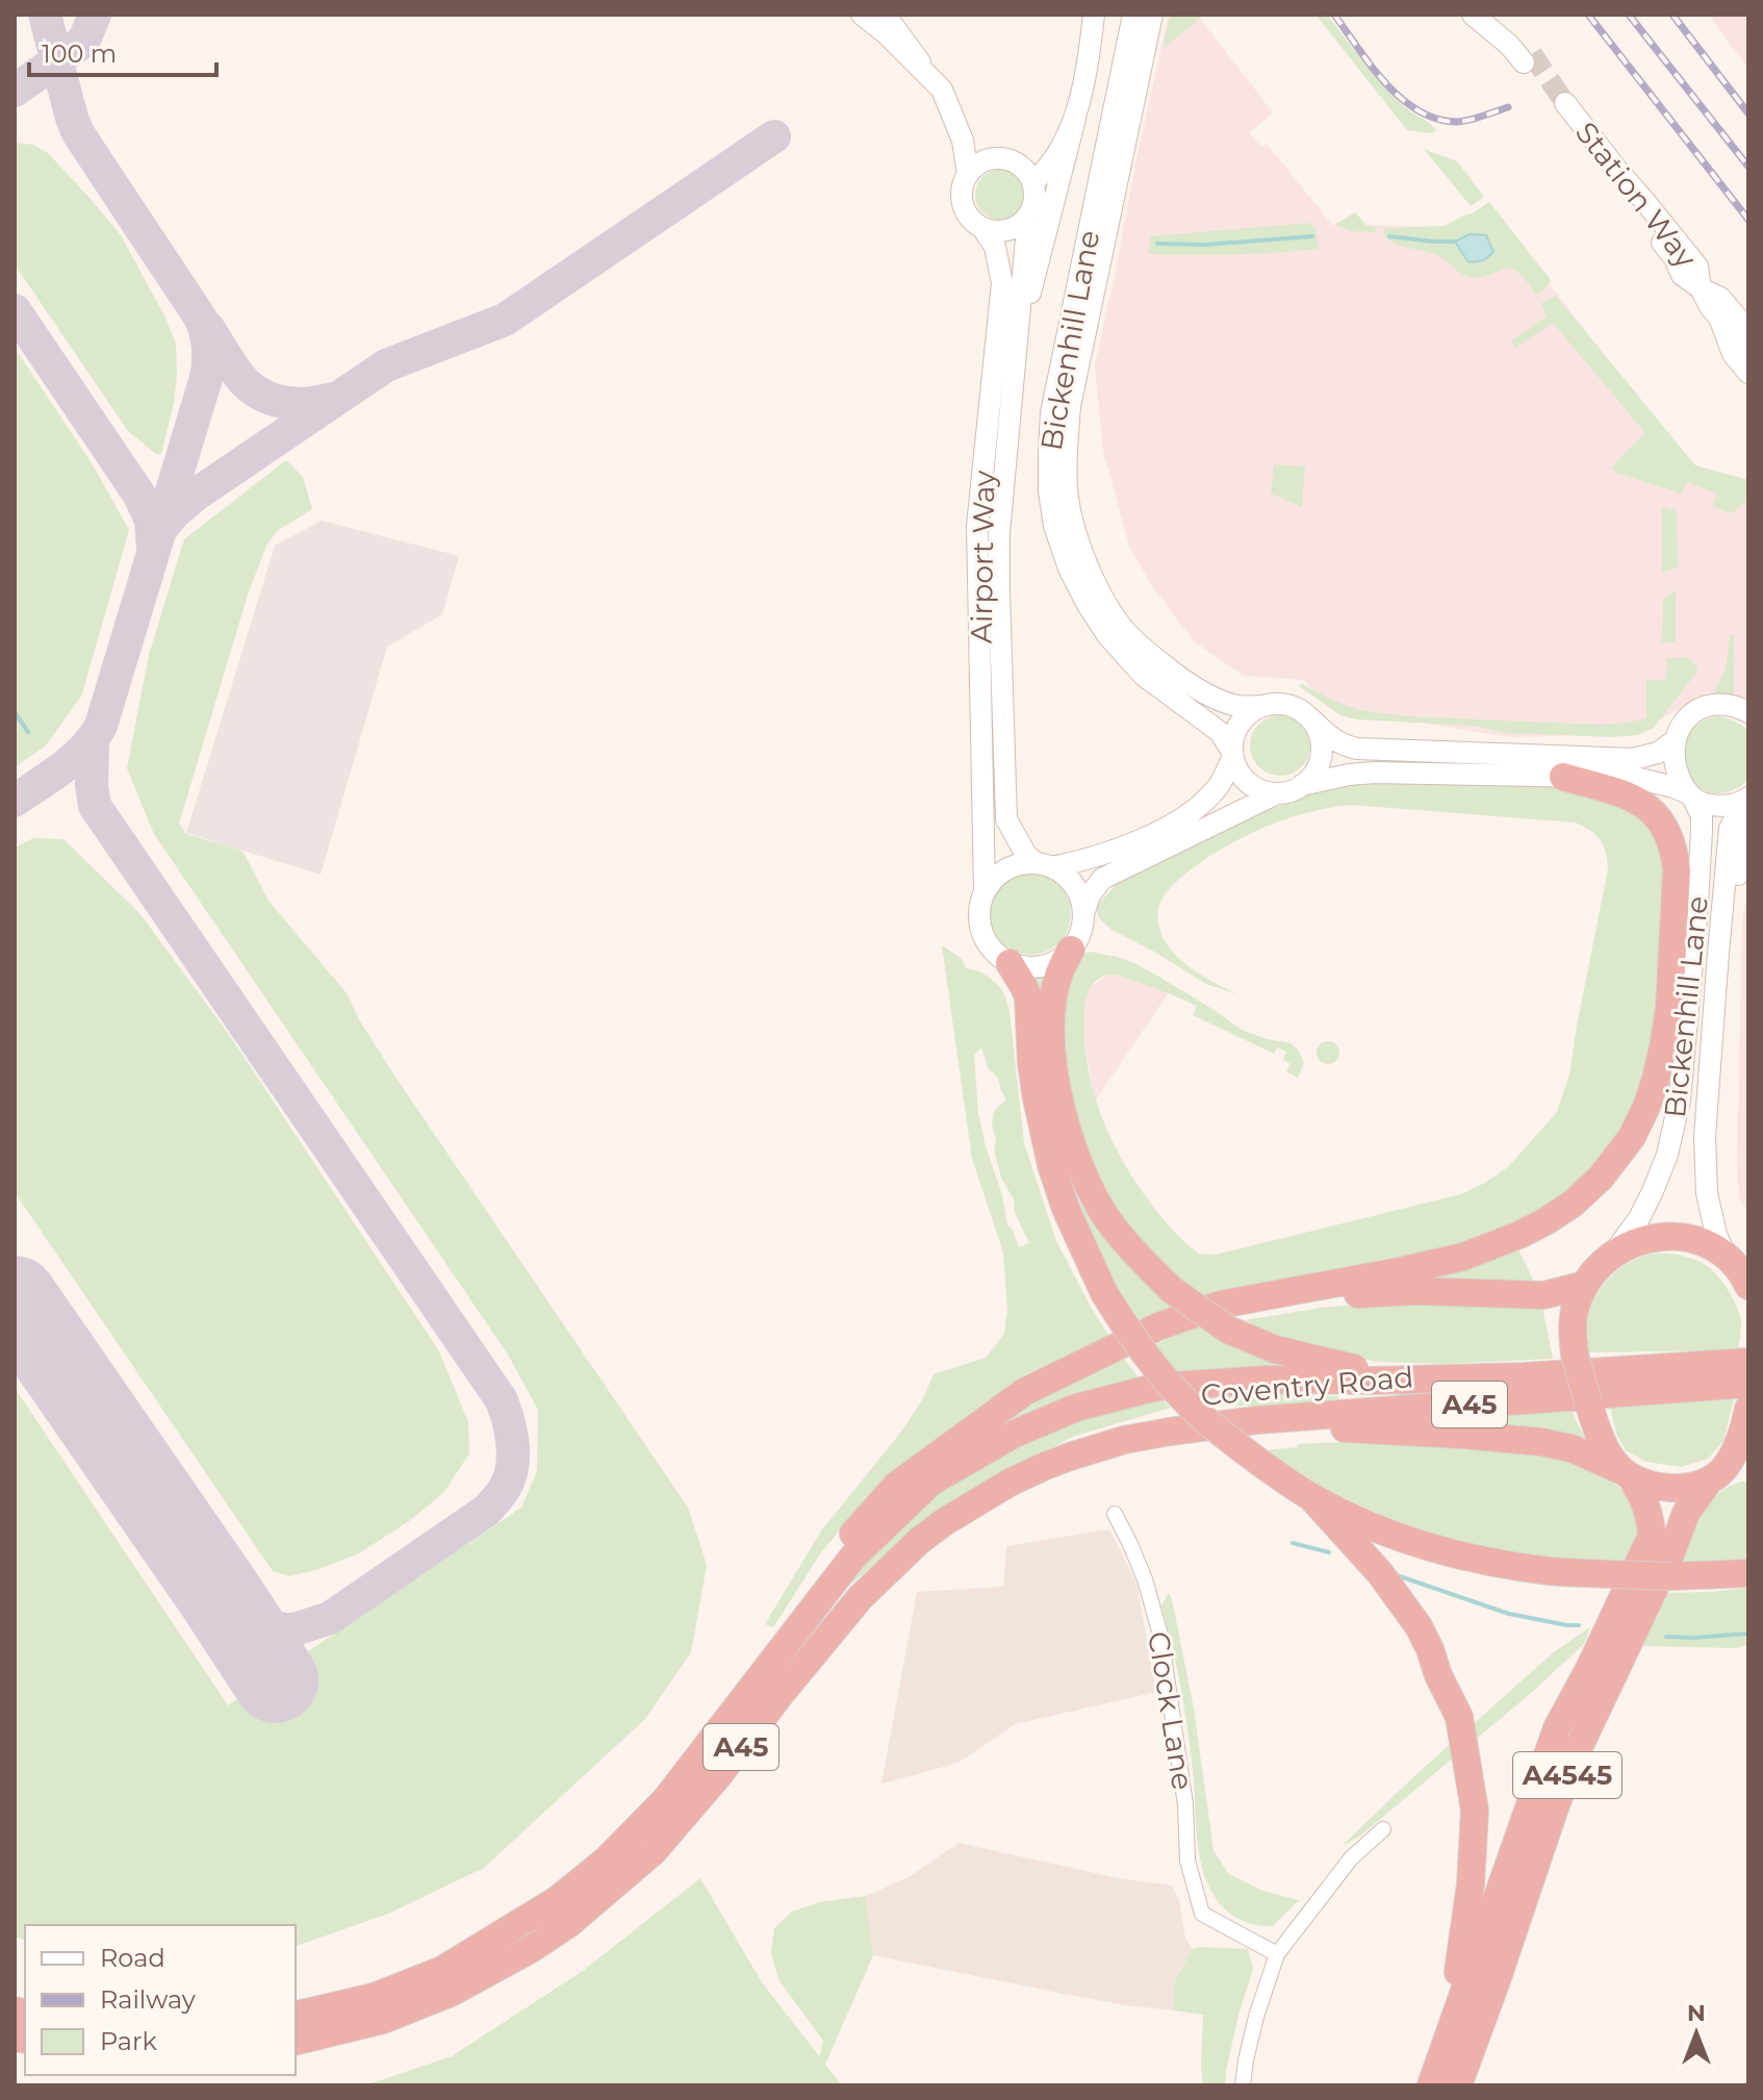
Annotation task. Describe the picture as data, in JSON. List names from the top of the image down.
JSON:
{
  "streets": {
    "highway": ["Coventry Road", "A45", "A4545"],
    "main road": ["Station Way", "Bickenhill Lane", "Airport Way"],
    "street": ["Clock Lane"]
  },
  "crossings": [
    ["Coventry Road", "A45"]
  ],
  "legend": ["Road", "Railway", "Park"],
  "scale_bar": "100 m",
  "north": "top"
}
